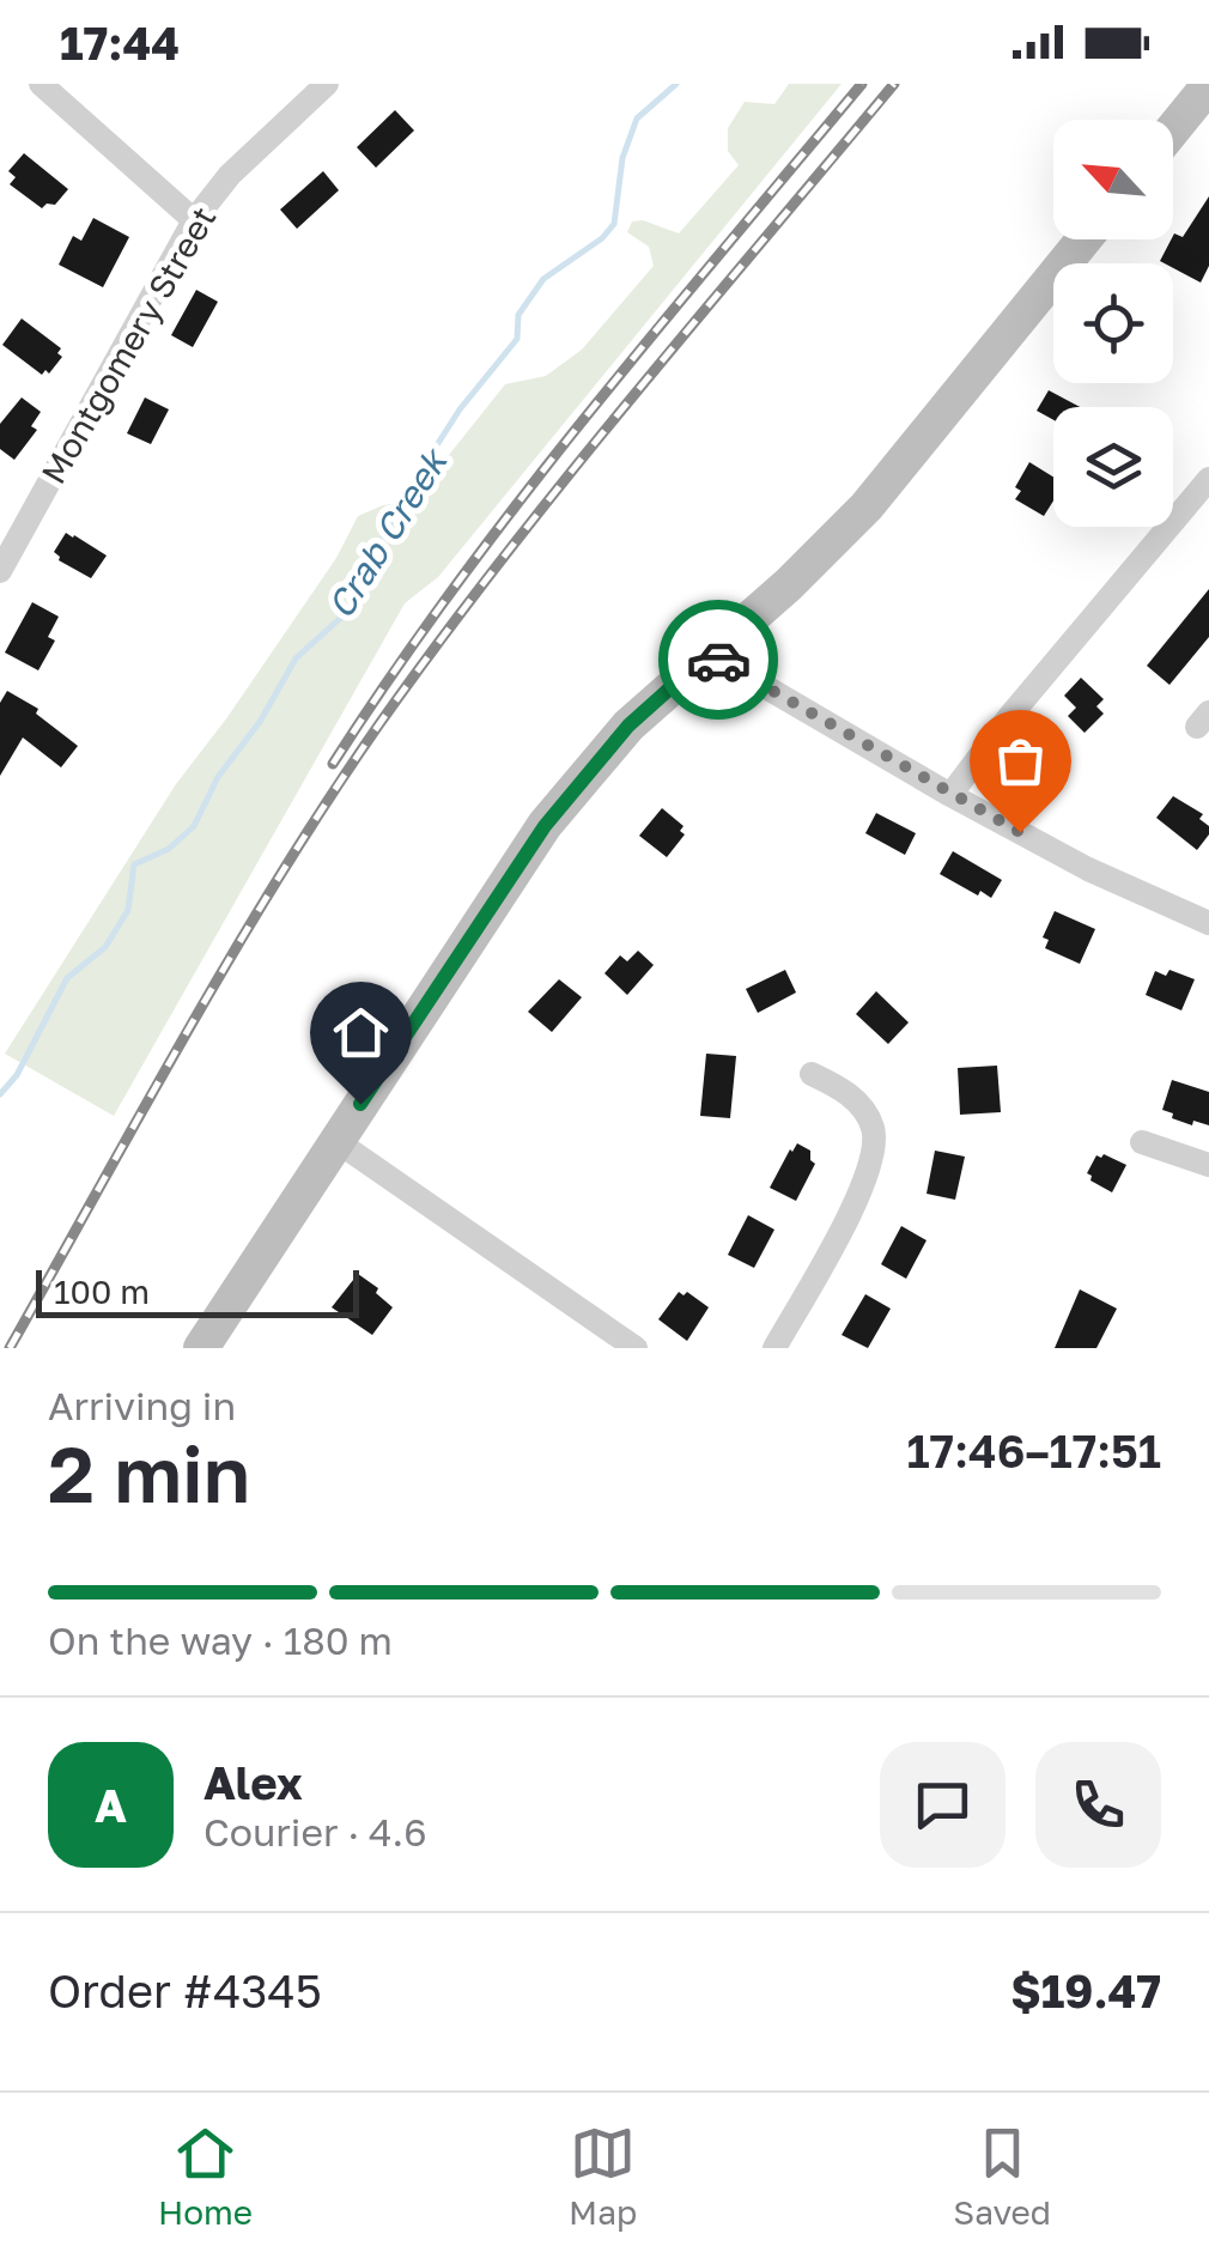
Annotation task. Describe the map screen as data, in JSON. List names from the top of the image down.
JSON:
{
  "streets": {
    "street": ["Montgomery Street"]
  },
  "water": ["Crab Creek"],
  "scale_bar": "100 m",
  "north": "top left",
  "page": {
    "status": "17:44",
    "scale": "100 m",
    "heading": ["2 min", "Arriving in", "17:46–17:51"],
    "panel": [
      "Alex",
      "Courier · 4.6",
      "Order #4345",
      "$19.47"
    ],
    "bar": "On the way · 180 m",
    "round": "A",
    "tabs": ["Home", "Map", "Saved"]
  }
}
